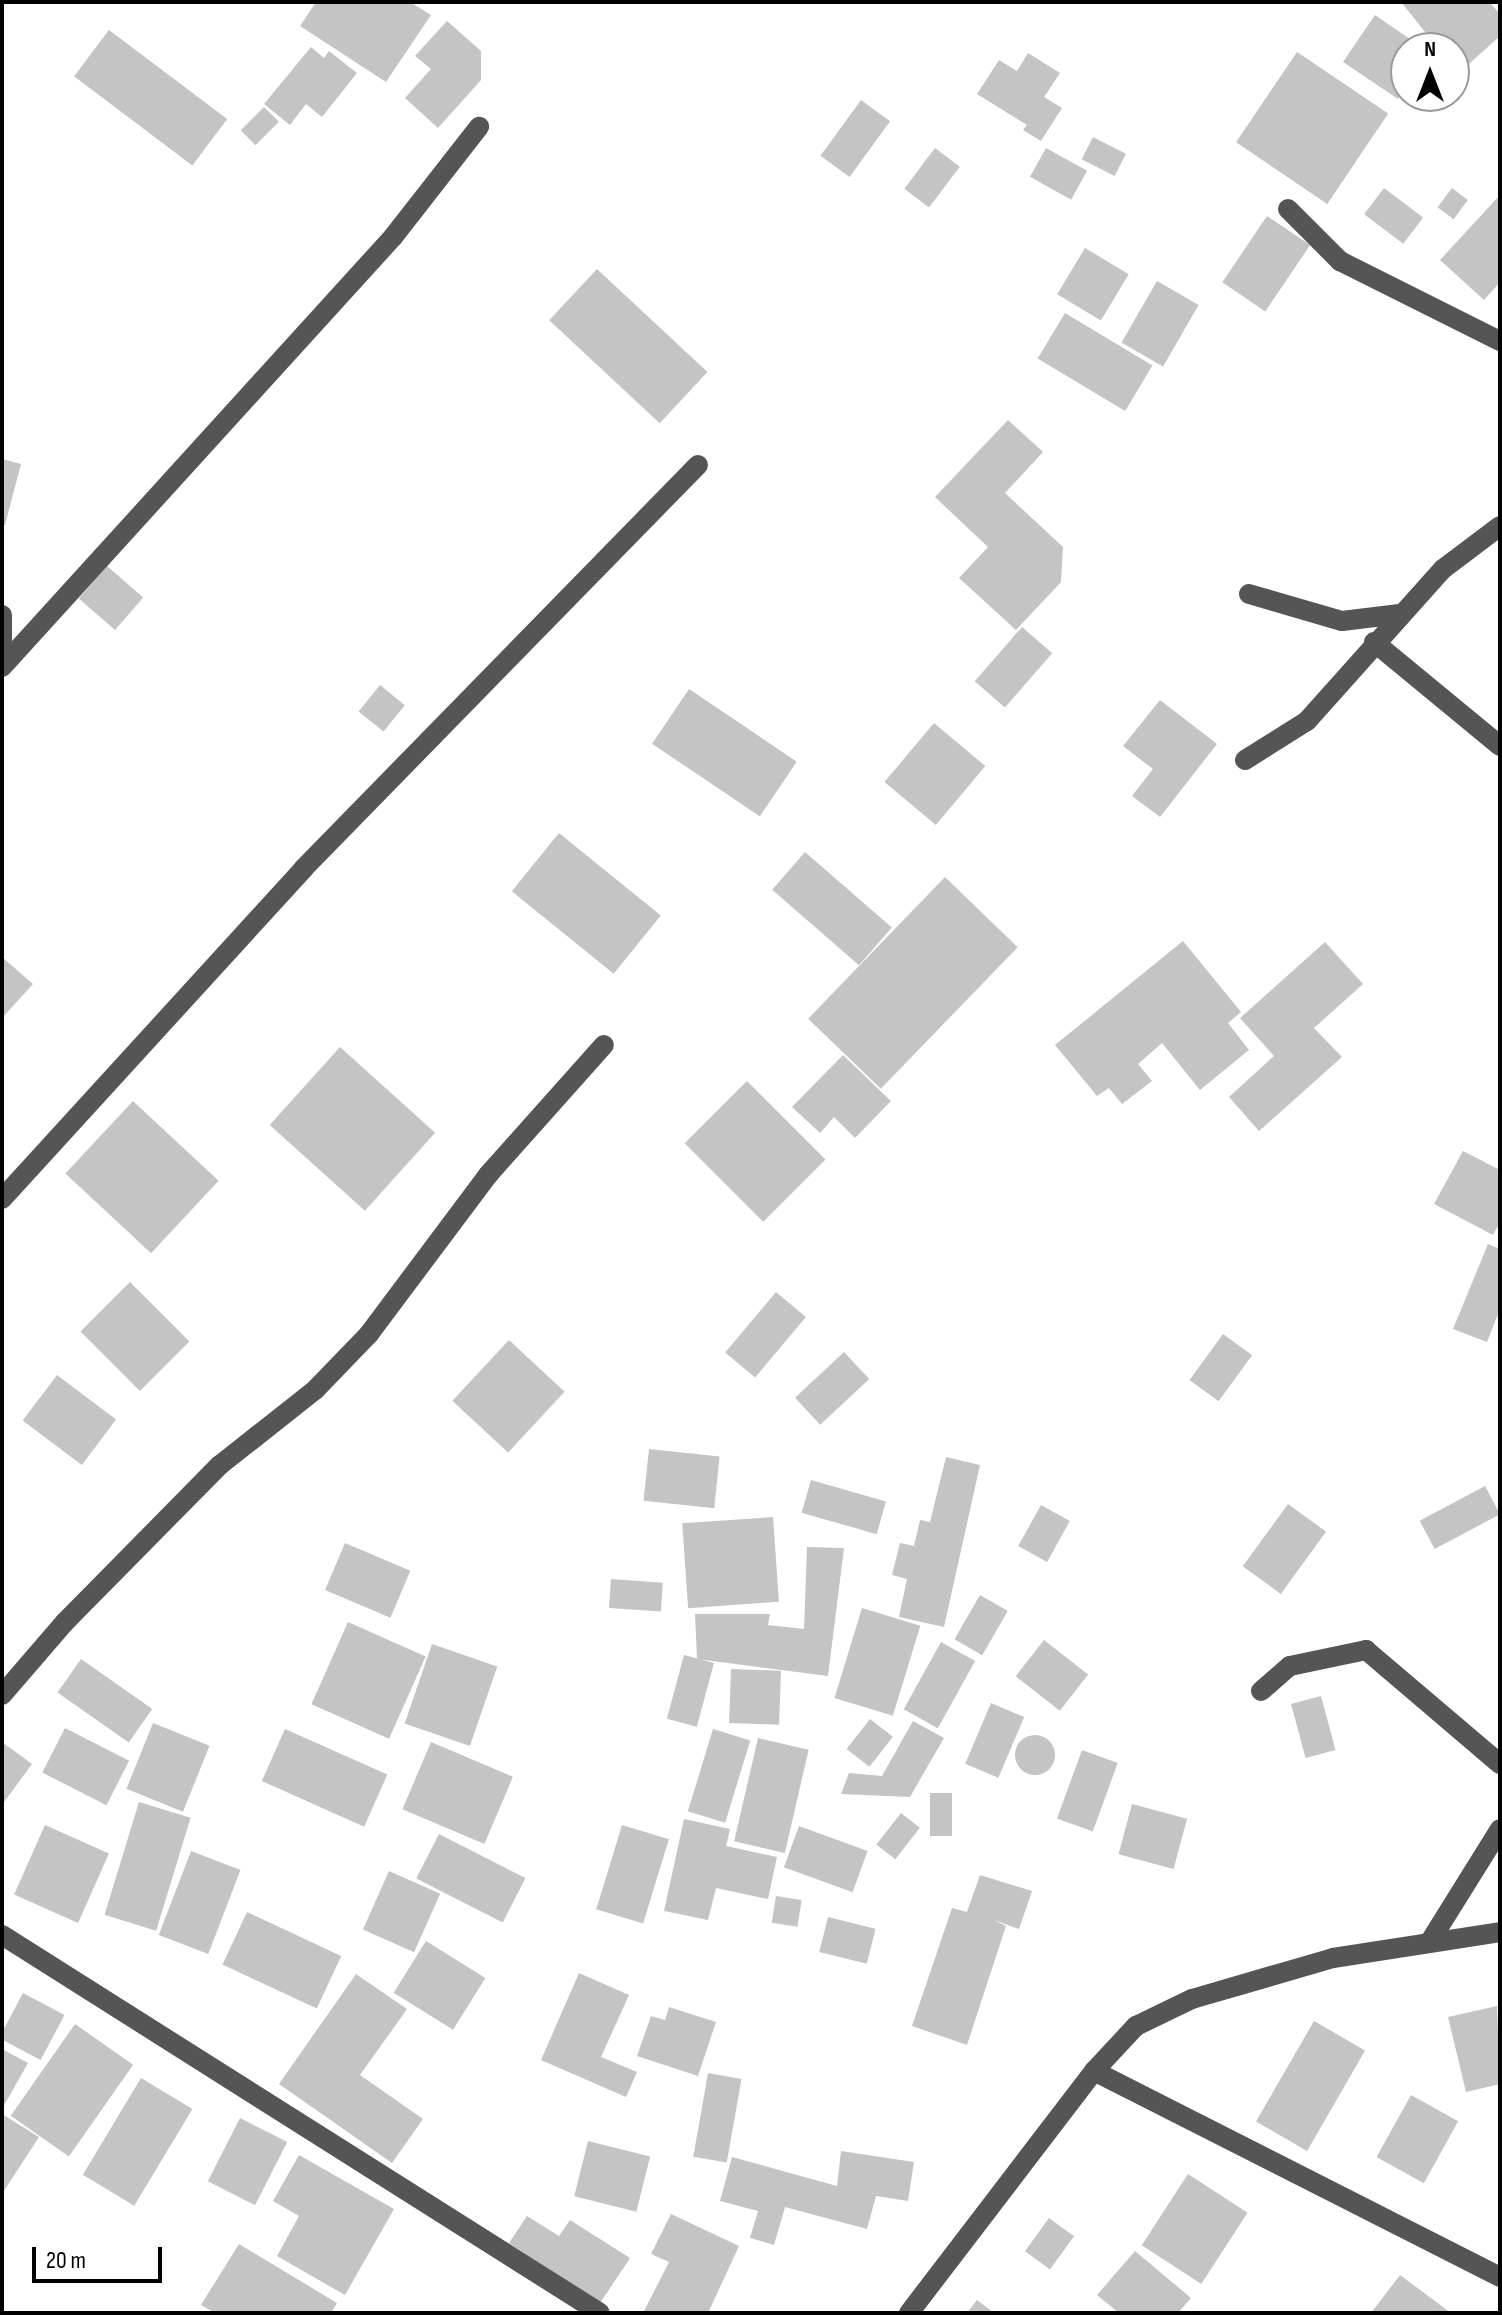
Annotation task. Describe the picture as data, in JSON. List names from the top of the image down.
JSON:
{
  "scale_bar": "20 m",
  "north": "top"
}
